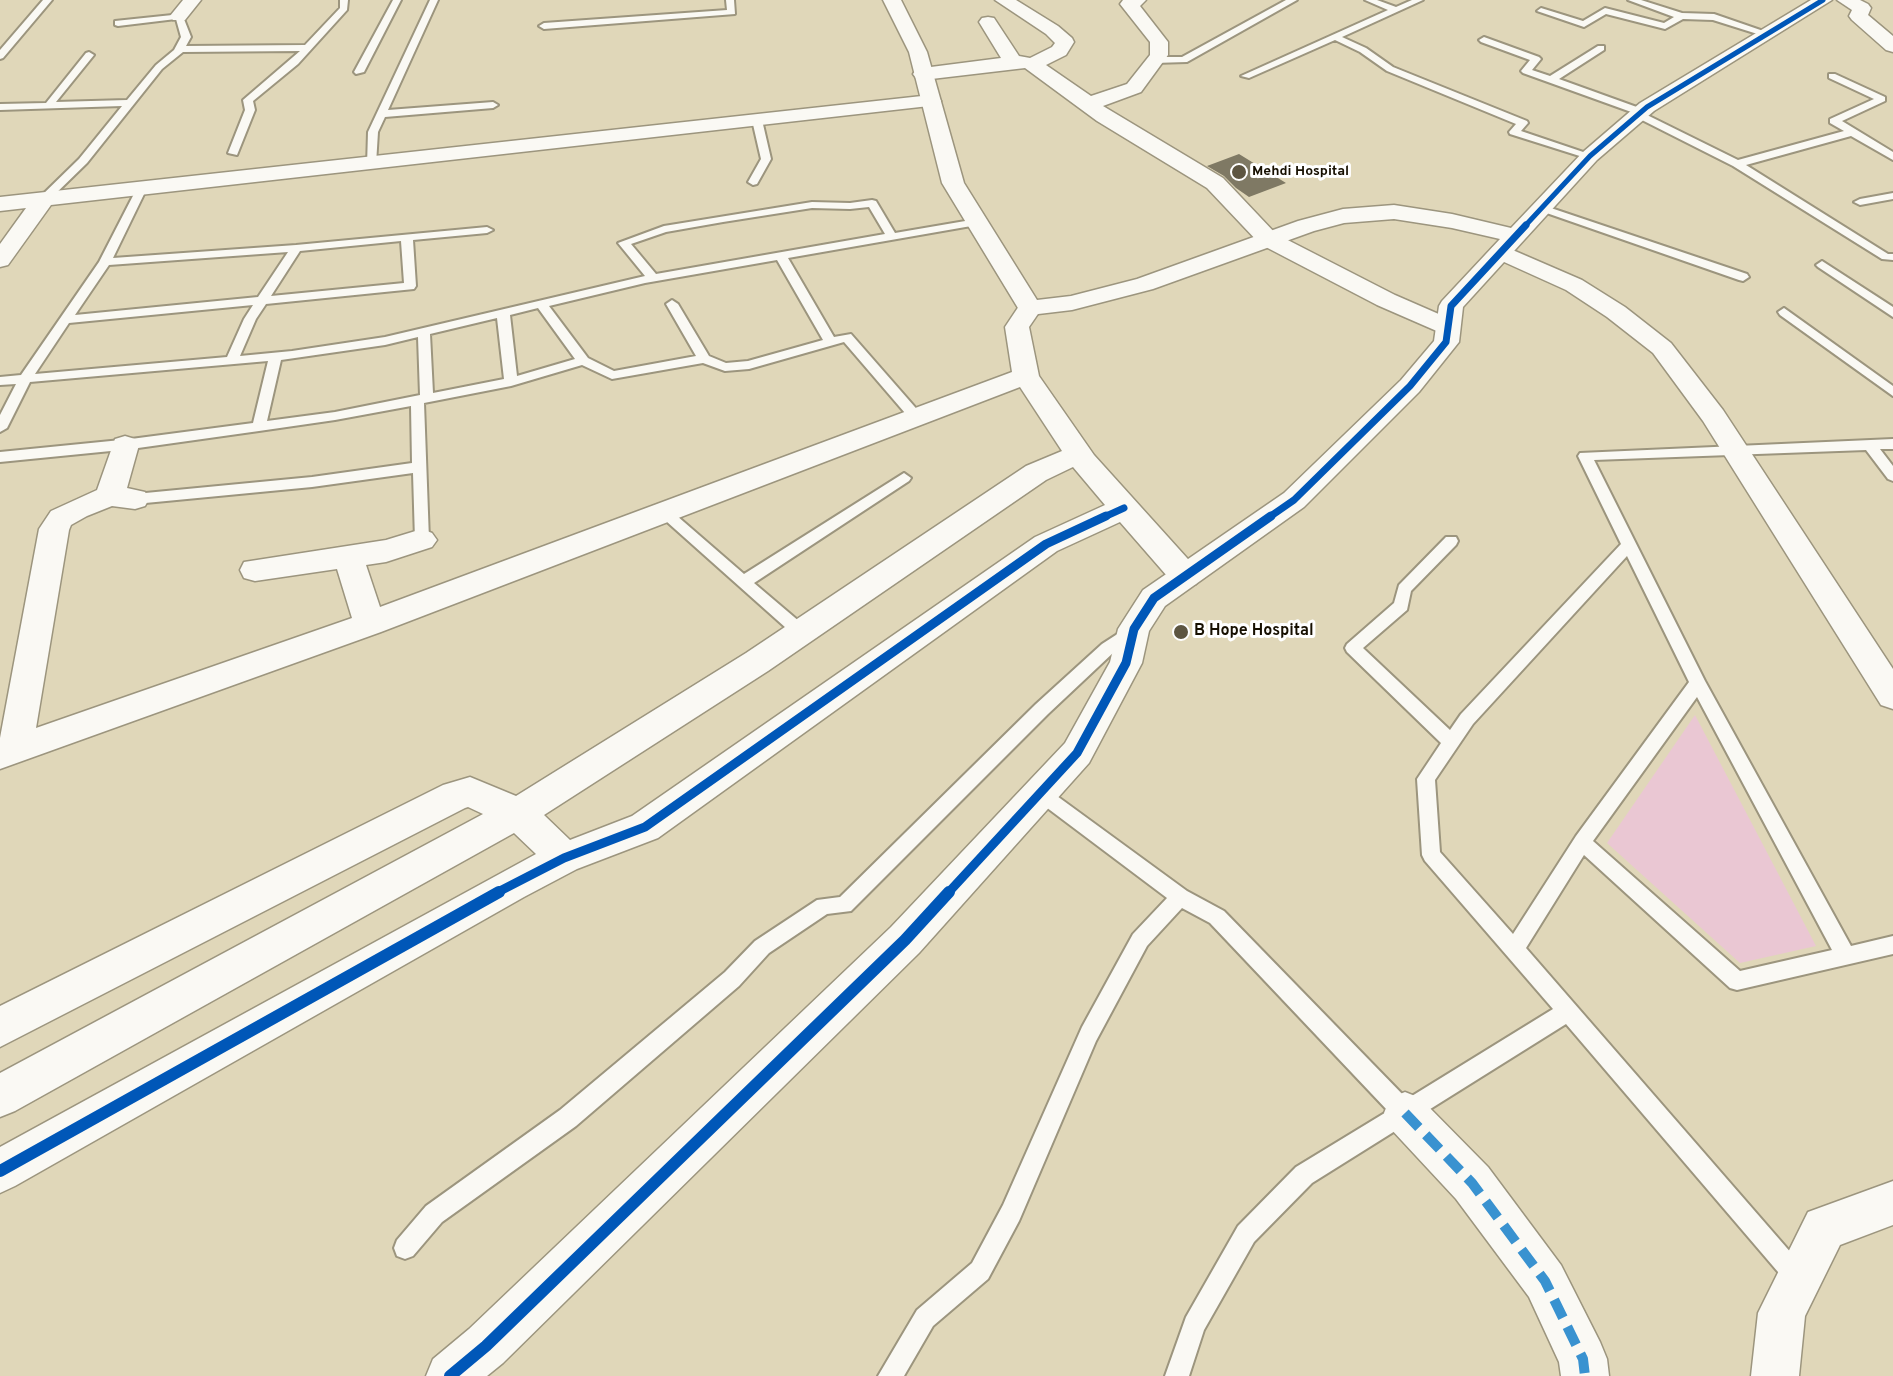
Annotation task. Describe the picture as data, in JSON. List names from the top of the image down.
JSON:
{
  "places": ["Mehdi Hospital", "B Hope Hospital"]
}
